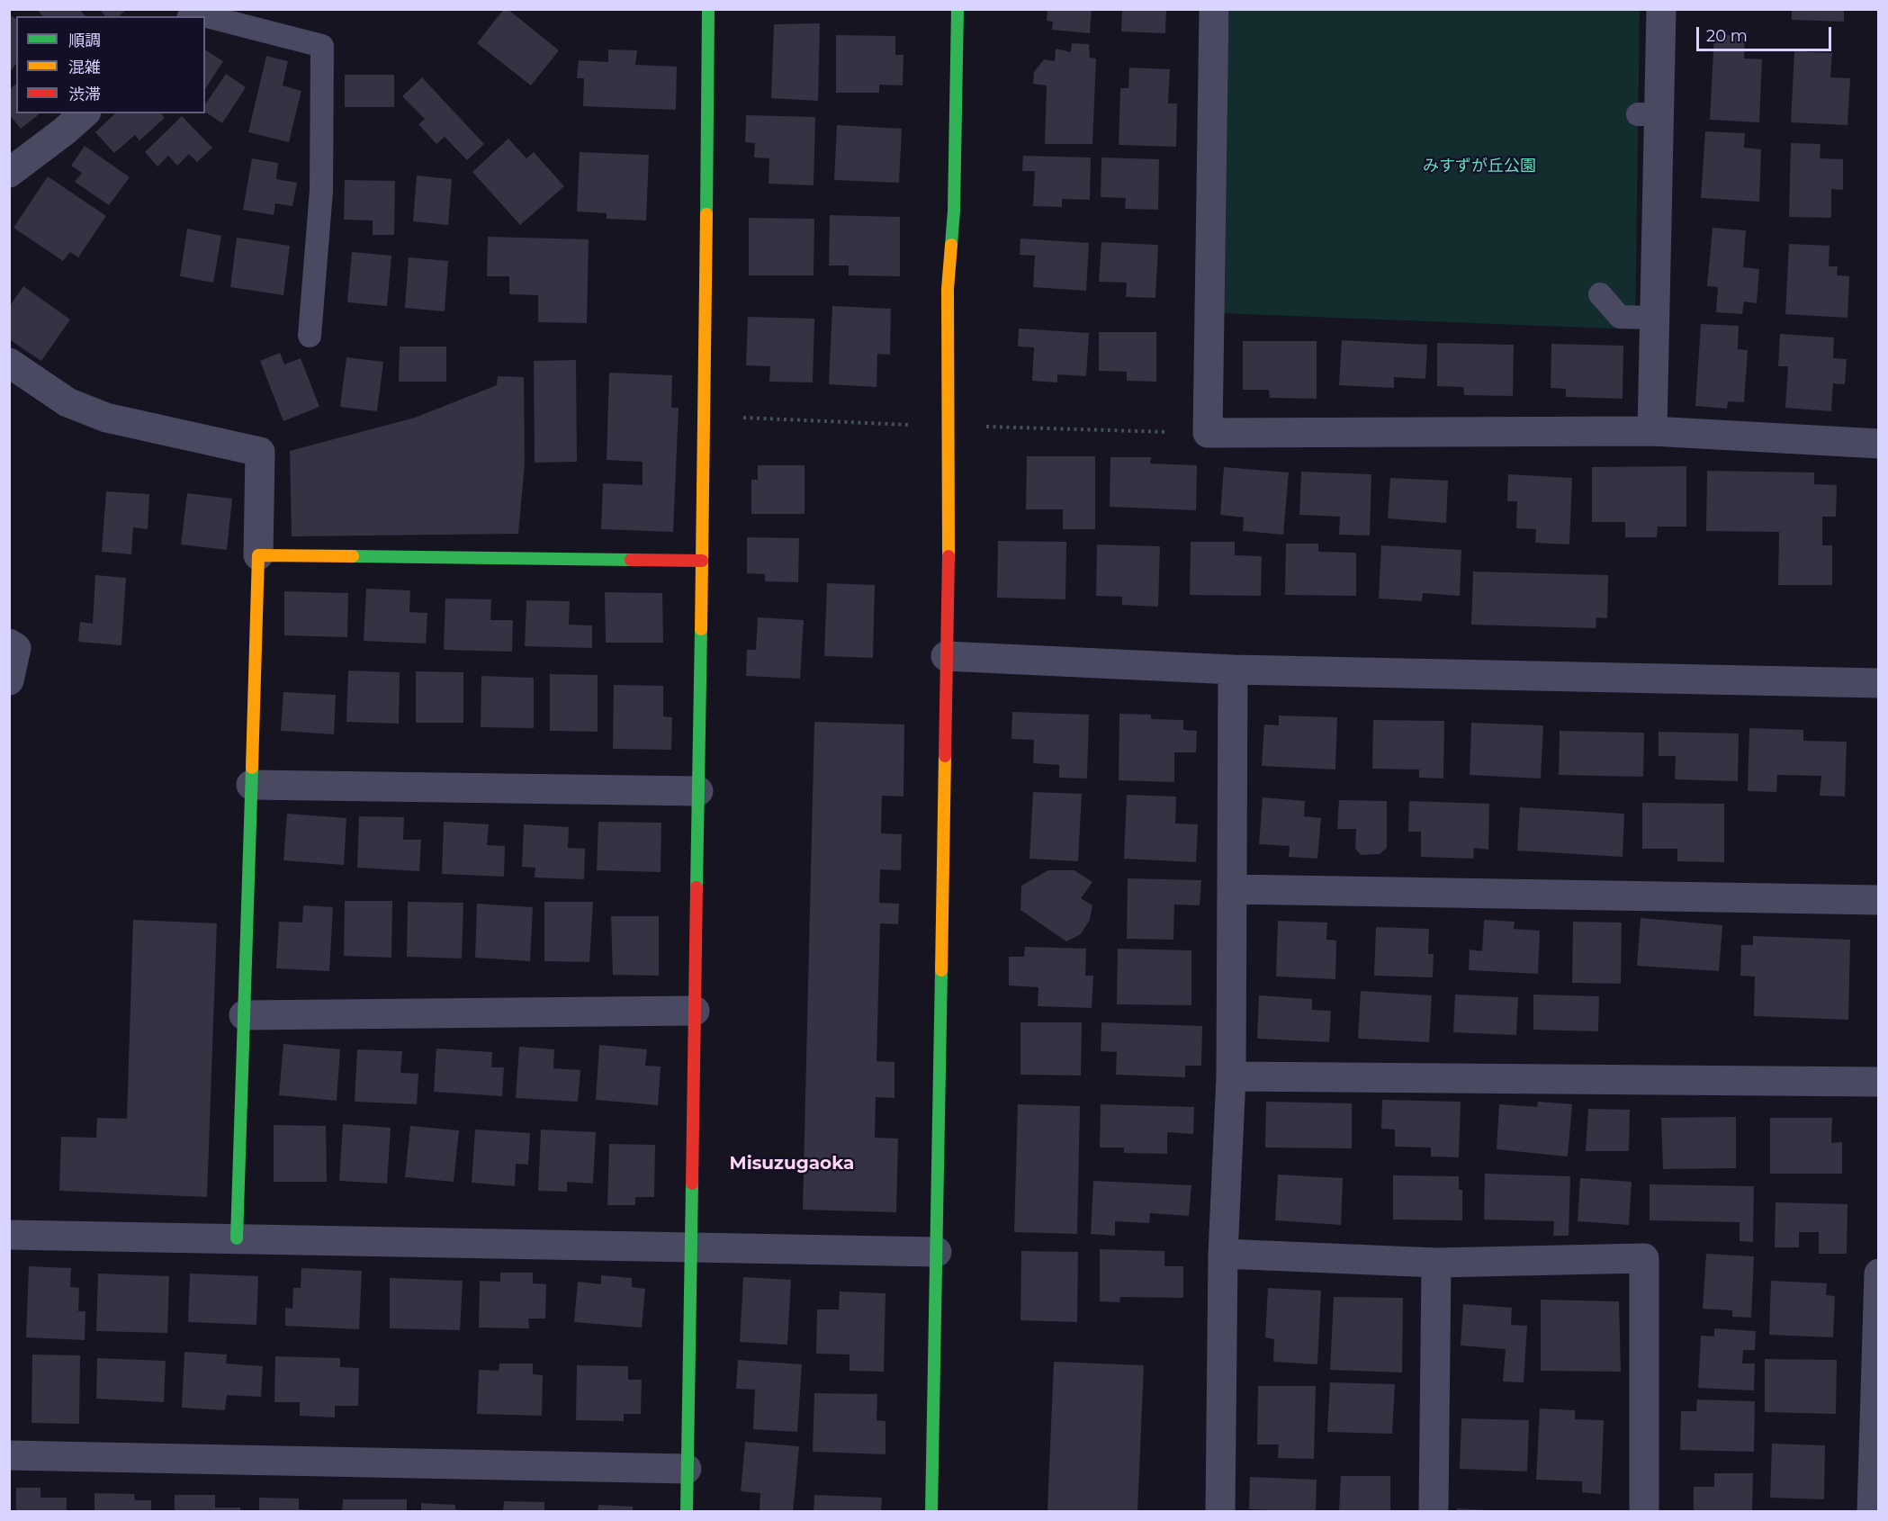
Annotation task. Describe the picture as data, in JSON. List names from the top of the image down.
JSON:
{
  "districts": ["Misuzugaoka"],
  "parks": ["みすずが丘公園"],
  "legend": ["順調", "混雑", "渋滞"],
  "scale_bar": "20 m"
}
